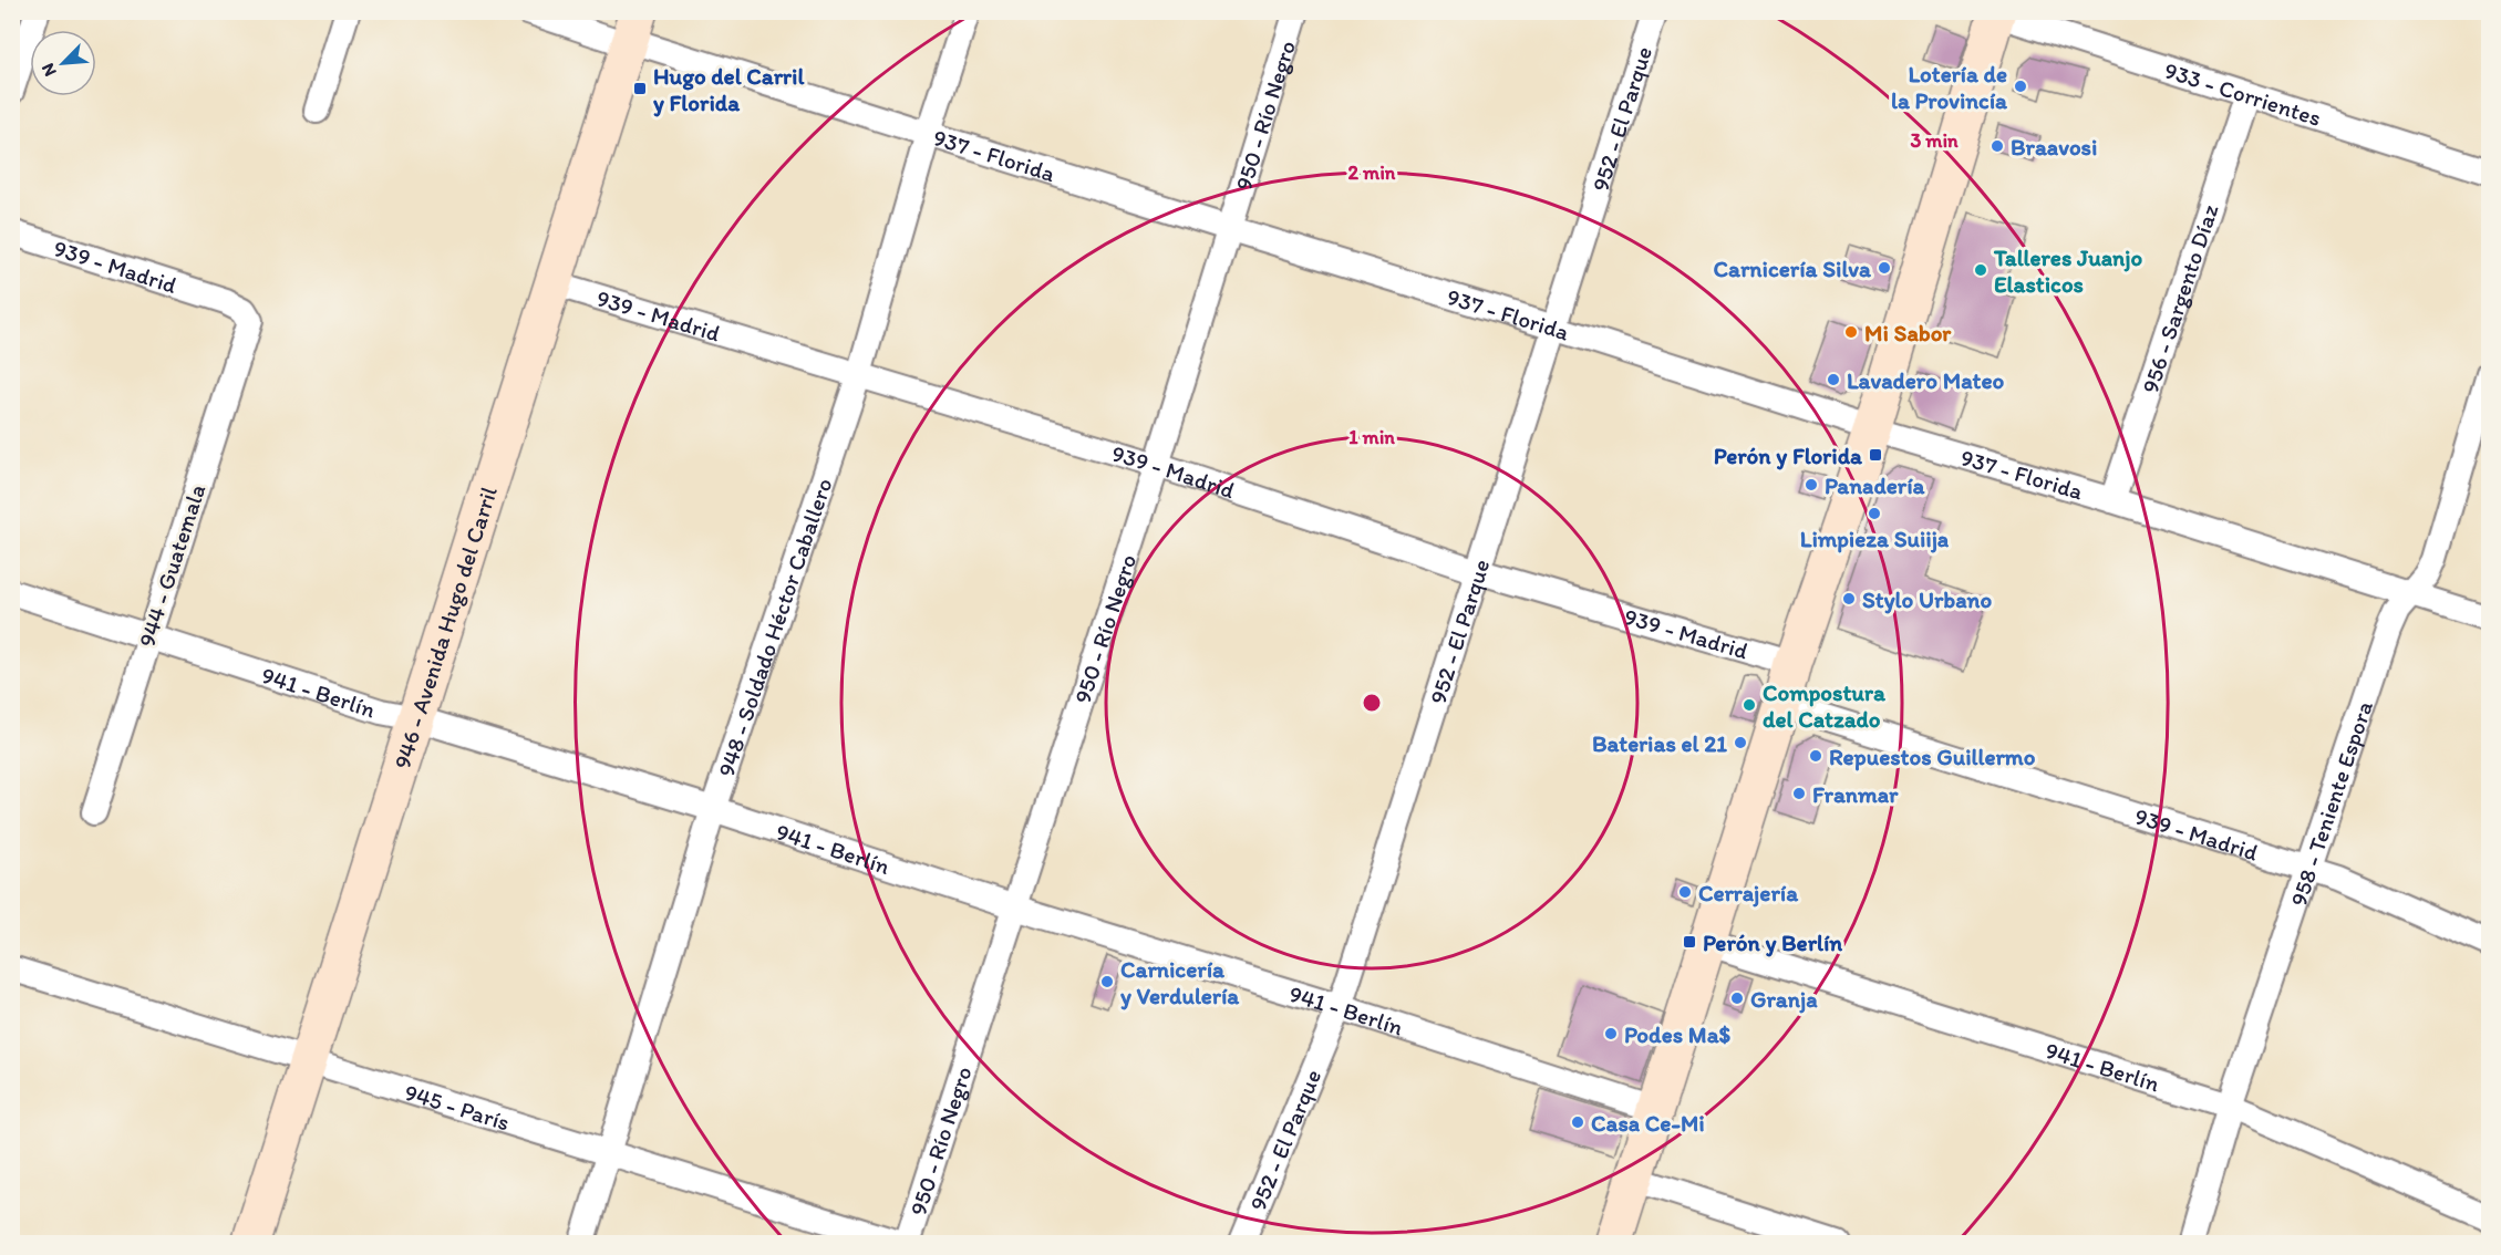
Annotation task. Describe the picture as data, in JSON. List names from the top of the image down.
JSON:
{
  "streets": {
    "main road": ["946 - Avenida Hugo del Carril"],
    "street": [
      "933 - Corrientes",
      "950 - Río Negro",
      "952 - El Parque",
      "937 - Florida",
      "939 - Madrid",
      "956 - Sargento Díaz",
      "944 - Guatemala",
      "948 - Soldado Héctor Caballero",
      "941 - Berlín",
      "958 - Teniente Espora",
      "945 - París"
    ]
  },
  "crossings": [
    ["933 - Corrientes", "956 - Sargento Díaz"],
    ["950 - Río Negro", "937 - Florida"],
    ["950 - Río Negro", "939 - Madrid"],
    ["950 - Río Negro", "941 - Berlín"],
    ["950 - Río Negro", "945 - París"],
    ["952 - El Parque", "937 - Florida"],
    ["952 - El Parque", "939 - Madrid"],
    ["952 - El Parque", "941 - Berlín"],
    ["937 - Florida", "956 - Sargento Díaz"],
    ["937 - Florida", "946 - Avenida Hugo del Carril"],
    ["937 - Florida", "948 - Soldado Héctor Caballero"],
    ["937 - Florida", "958 - Teniente Espora"],
    ["939 - Madrid", "944 - Guatemala"],
    ["939 - Madrid", "946 - Avenida Hugo del Carril"],
    ["939 - Madrid", "948 - Soldado Héctor Caballero"],
    ["939 - Madrid", "958 - Teniente Espora"],
    ["944 - Guatemala", "941 - Berlín"],
    ["946 - Avenida Hugo del Carril", "941 - Berlín"],
    ["946 - Avenida Hugo del Carril", "945 - París"],
    ["948 - Soldado Héctor Caballero", "941 - Berlín"],
    ["948 - Soldado Héctor Caballero", "945 - París"],
    ["941 - Berlín", "958 - Teniente Espora"]
  ],
  "places": {
    "other": [
      "Lotería de la Provincía",
      "Braavosi",
      "Carnicería Silva",
      "Talleres Juanjo Elasticos",
      "Mi Sabor",
      "Lavadero Mateo",
      "Panadería",
      "Limpieza Suiija",
      "Stylo Urbano",
      "Compostura del Catzado",
      "Baterias el 21",
      "Repuestos Guillermo",
      "Franmar",
      "Cerrajería",
      "Carnicería y Verdulería",
      "Granja",
      "Podes Ma$",
      "Casa Ce-Mi"
    ],
    "transit": ["Hugo del Carril y Florida", "Perón y Florida", "Perón y Berlín"]
  },
  "north": "bottom left",
  "rings": ["3 min", "2 min", "1 min"]
}
